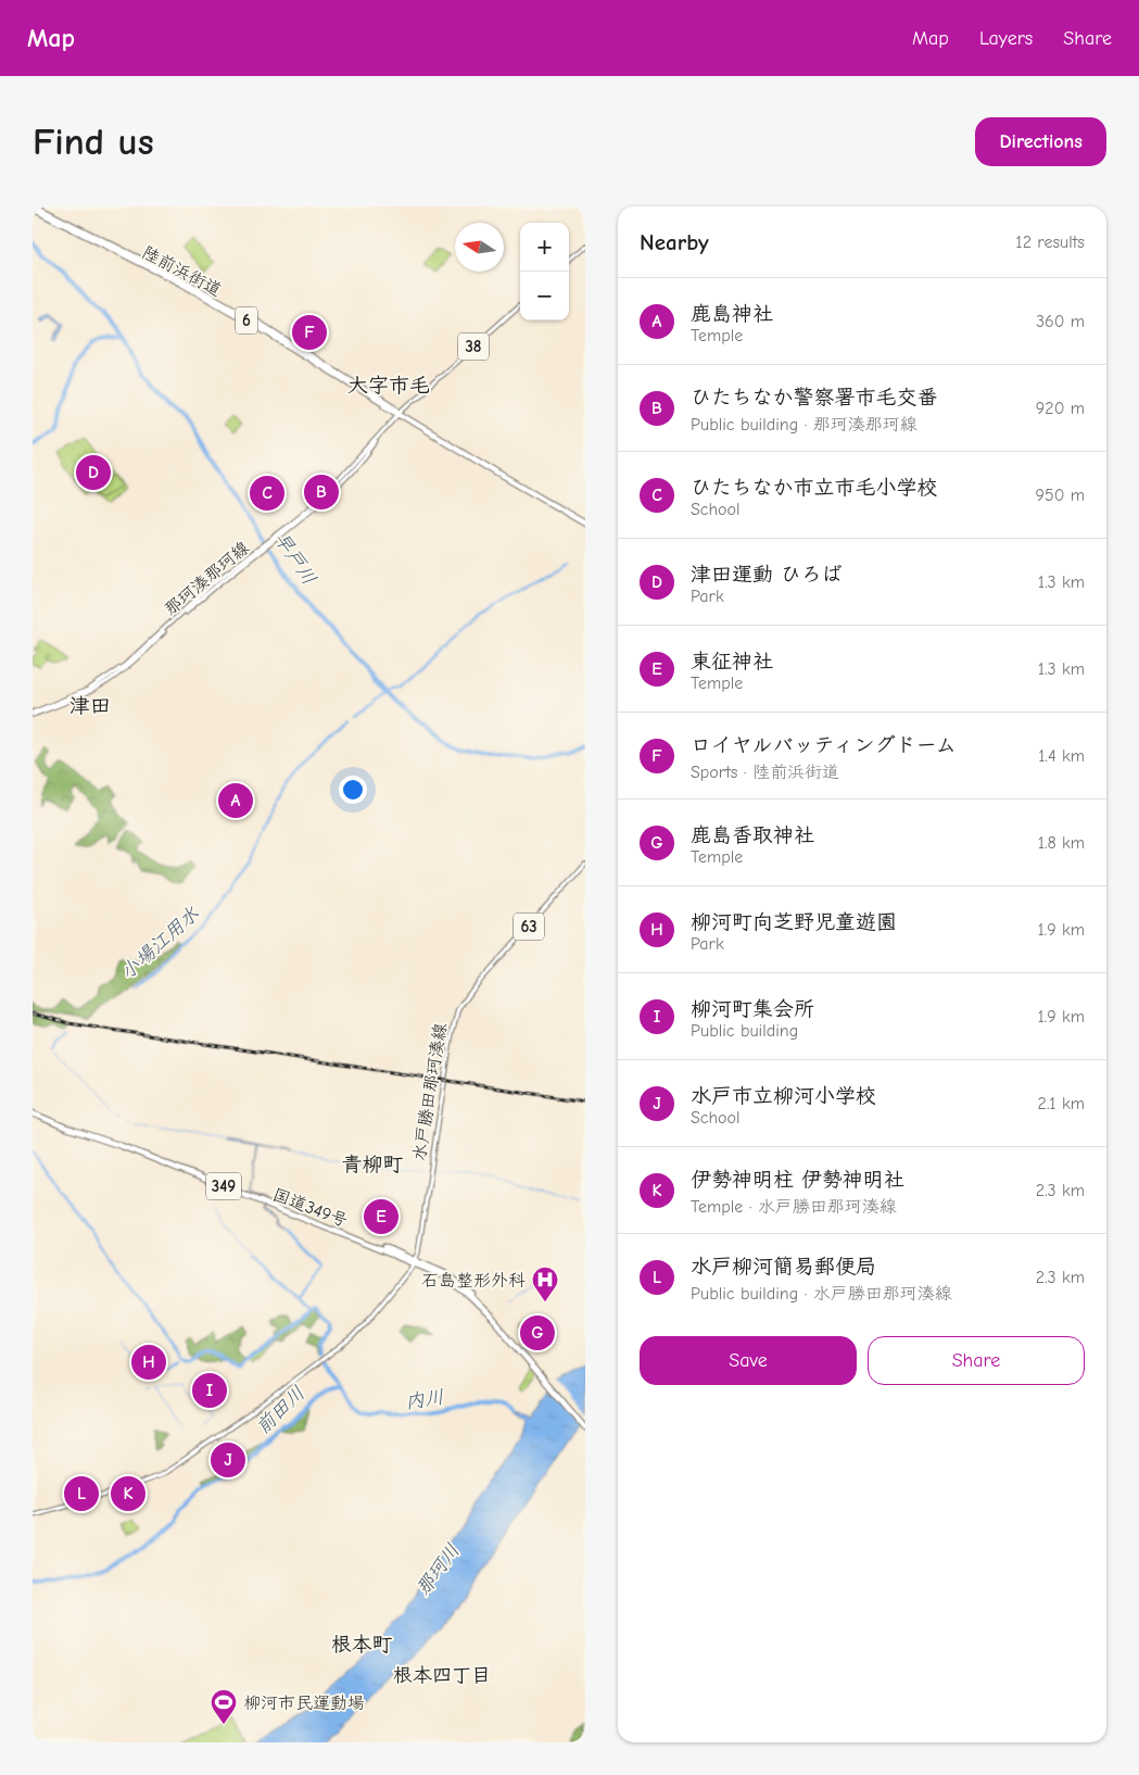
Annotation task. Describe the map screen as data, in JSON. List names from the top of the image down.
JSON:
{
  "streets": {
    "highway": [
      "陸前浜街道",
      "6",
      "349",
      "国道349号"
    ],
    "main road": [
      "38",
      "那珂湊那珂線",
      "63",
      "水戸勝田那珂湊線"
    ]
  },
  "crossings": [
    ["陸前浜街道", "那珂湊那珂線"],
    ["水戸勝田那珂湊線", "国道349号"]
  ],
  "districts": [
    "大字市毛",
    "津田",
    "青柳町",
    "根本町",
    "根本四丁目"
  ],
  "water": [
    "早戸川",
    "小場江用水",
    "内川",
    "前田川",
    "那珂川"
  ],
  "places": {
    "hospital": ["石島整形外科"],
    "sports": ["柳河市民運動場"]
  },
  "north": "left",
  "page": {
    "header": "Map",
    "nav": ["Map", "Layers", "Share"],
    "buttons": [
      "Directions",
      ["Save", "Share"]
    ],
    "title": "Find us",
    "heading": ["Nearby", "12 results"],
    "map_buttons": ["+", "−"],
    "list": [
      {
        "mark": "A",
        "name": "鹿島神社",
        "note": "Temple",
        "value": "360 m"
      },
      {
        "mark": "B",
        "name": "ひたちなか警察署市毛交番",
        "note": "Public building · 那珂湊那珂線",
        "value": "920 m"
      },
      {
        "mark": "C",
        "name": "ひたちなか市立市毛小学校",
        "note": "School",
        "value": "950 m"
      },
      {
        "mark": "D",
        "name": "津田運動 ひろば",
        "note": "Park",
        "value": "1.3 km"
      },
      {
        "mark": "E",
        "name": "東征神社",
        "note": "Temple",
        "value": "1.3 km"
      },
      {
        "mark": "F",
        "name": "ロイヤルバッティングドーム",
        "note": "Sports · 陸前浜街道",
        "value": "1.4 km"
      },
      {
        "mark": "G",
        "name": "鹿島香取神社",
        "note": "Temple",
        "value": "1.8 km"
      },
      {
        "mark": "H",
        "name": "柳河町向芝野児童遊園",
        "note": "Park",
        "value": "1.9 km"
      },
      {
        "mark": "I",
        "name": "柳河町集会所",
        "note": "Public building",
        "value": "1.9 km"
      },
      {
        "mark": "J",
        "name": "水戸市立柳河小学校",
        "note": "School",
        "value": "2.1 km"
      },
      {
        "mark": "K",
        "name": "伊勢神明柱 伊勢神明社",
        "note": "Temple · 水戸勝田那珂湊線",
        "value": "2.3 km"
      },
      {
        "mark": "L",
        "name": "水戸柳河簡易郵便局",
        "note": "Public building · 水戸勝田那珂湊線",
        "value": "2.3 km"
      }
    ],
    "pins": [
      "F",
      "D",
      "B",
      "C",
      "A",
      "E",
      "G",
      "H",
      "I",
      "J",
      "K",
      "L"
    ]
  }
}
